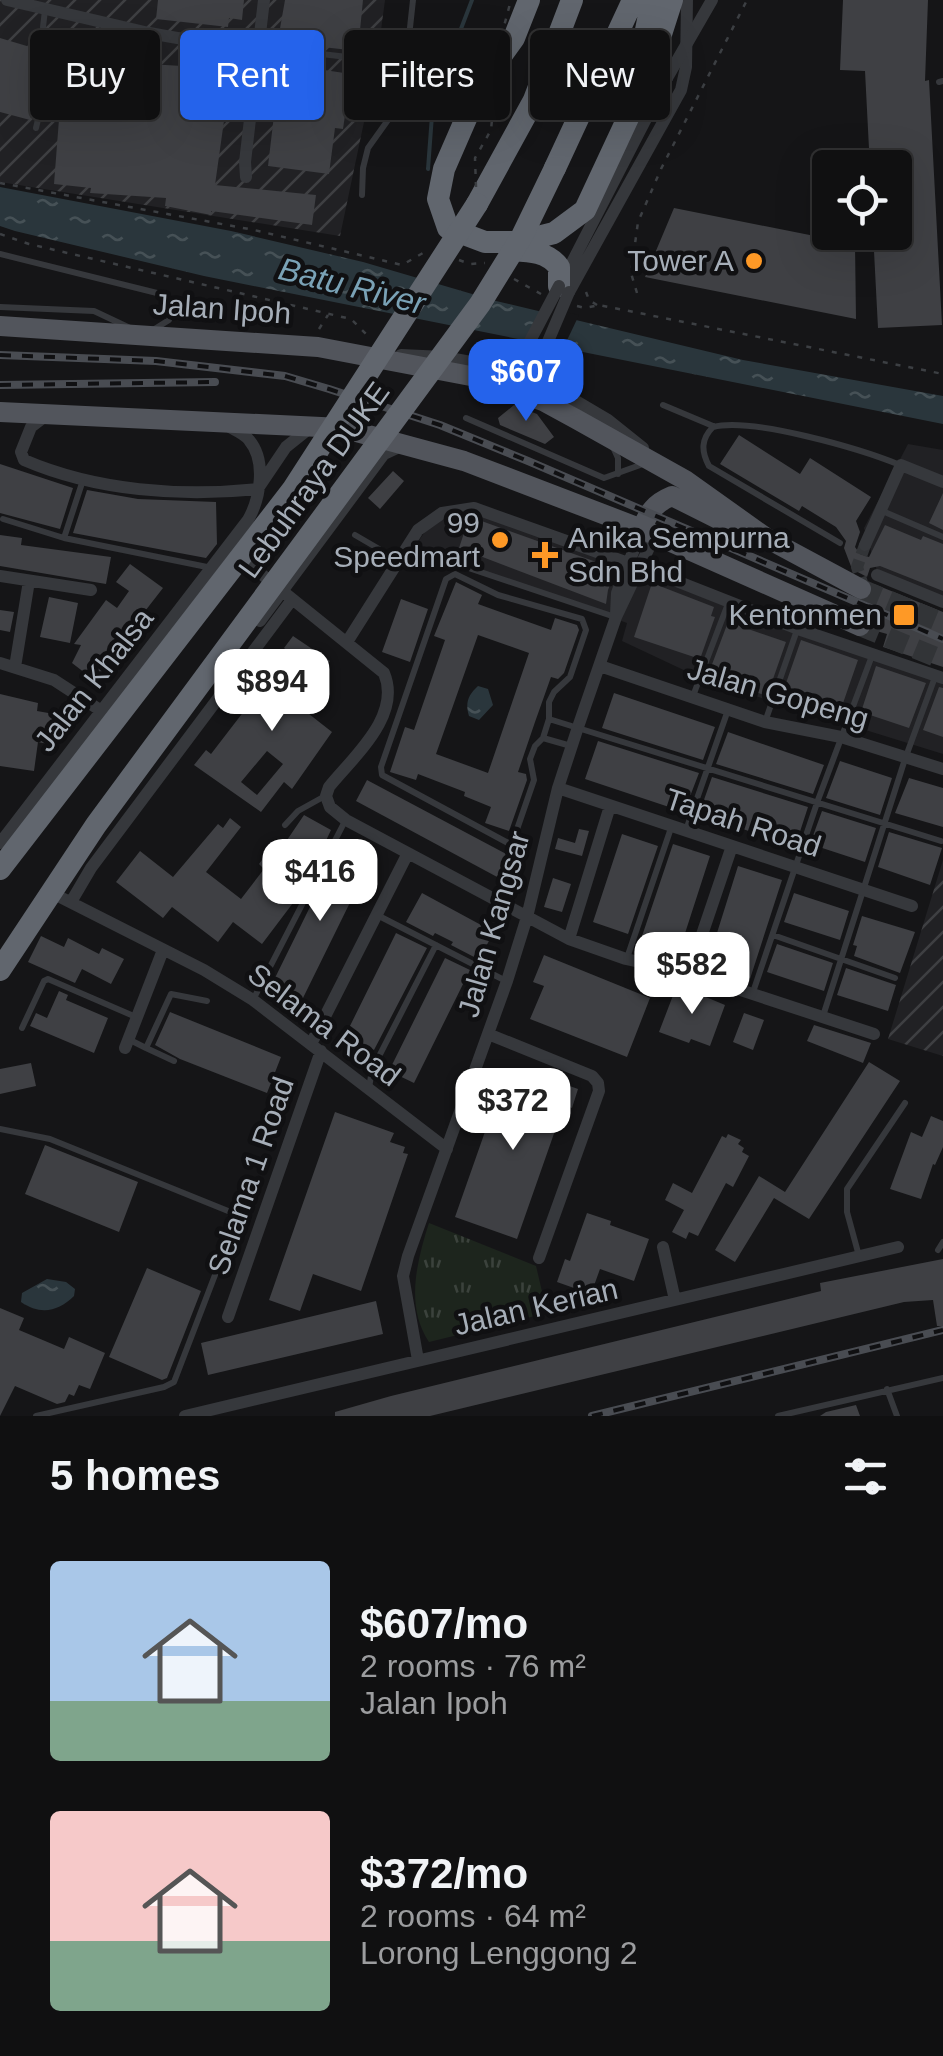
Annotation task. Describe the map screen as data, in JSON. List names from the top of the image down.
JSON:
{
  "streets": {
    "highway": ["Lebuhraya DUKE"],
    "main road": ["Jalan Ipoh"],
    "street": [
      "Jalan Khalsa",
      "Jalan Gopeng",
      "Tapah Road",
      "Jalan Kangsar",
      "Selama Road",
      "Selama 1 Road",
      "Jalan Kerian"
    ]
  },
  "crossings": [
    ["Jalan Gopeng", "Jalan Kangsar"],
    ["Tapah Road", "Jalan Kangsar"],
    ["Jalan Kangsar", "Selama Road"],
    ["Jalan Kangsar", "Jalan Kerian"],
    ["Selama Road", "Selama 1 Road"]
  ],
  "water": ["Batu River"],
  "places": {
    "other": ["Tower A", "99 Speedmart"],
    "health": ["Anika Sempurna Sdn Bhd"],
    "transit": ["Kentonmen"]
  },
  "page": {
    "chip": [
      "Buy",
      "Rent",
      "Filters",
      "New"
    ],
    "price": [
      "$607",
      "$894",
      "$416",
      "$582",
      "$372"
    ],
    "heading": "5 homes",
    "list": [
      {
        "name": "$607/mo",
        "note": "2 rooms · 76 m² · Jalan Ipoh"
      },
      {
        "name": "$372/mo",
        "note": "2 rooms · 64 m² · Lorong Lenggong 2"
      }
    ]
  }
}
